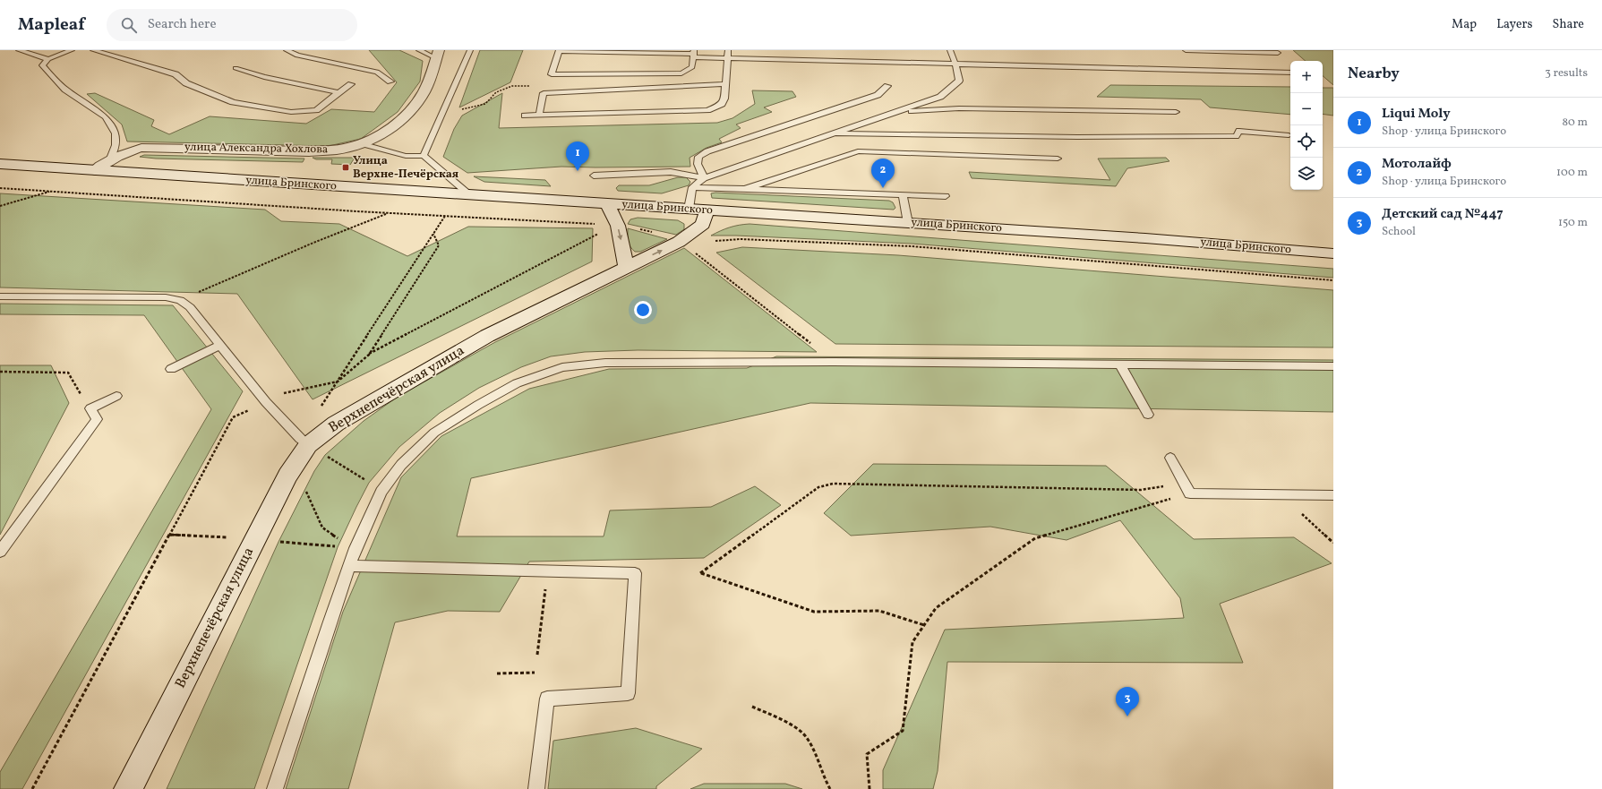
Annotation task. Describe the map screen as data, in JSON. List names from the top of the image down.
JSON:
{
  "streets": {
    "main road": ["улица Александра Хохлова", "улица Бринского", "Верхнепечёрская улица"]
  },
  "crossings": [
    ["улица Александра Хохлова", "улица Бринского"],
    ["улица Бринского", "Верхнепечёрская улица"]
  ],
  "places": {
    "transit": ["Улица Верхне-Печёрская"]
  },
  "page": {
    "header": "Mapleaf",
    "search": "Search here",
    "nav": ["Map", "Layers", "Share"],
    "heading": ["Nearby", "3 results"],
    "map_buttons": ["+", "−"],
    "list": [
      {
        "mark": "1",
        "name": "Liqui Moly",
        "note": "Shop · улица Бринского",
        "value": "80 m"
      },
      {
        "mark": "2",
        "name": "Мотолайф",
        "note": "Shop · улица Бринского",
        "value": "100 m"
      },
      {
        "mark": "3",
        "name": "Детский сад №447",
        "note": "School",
        "value": "150 m"
      }
    ],
    "pins": ["1", "2", "3"]
  }
}
